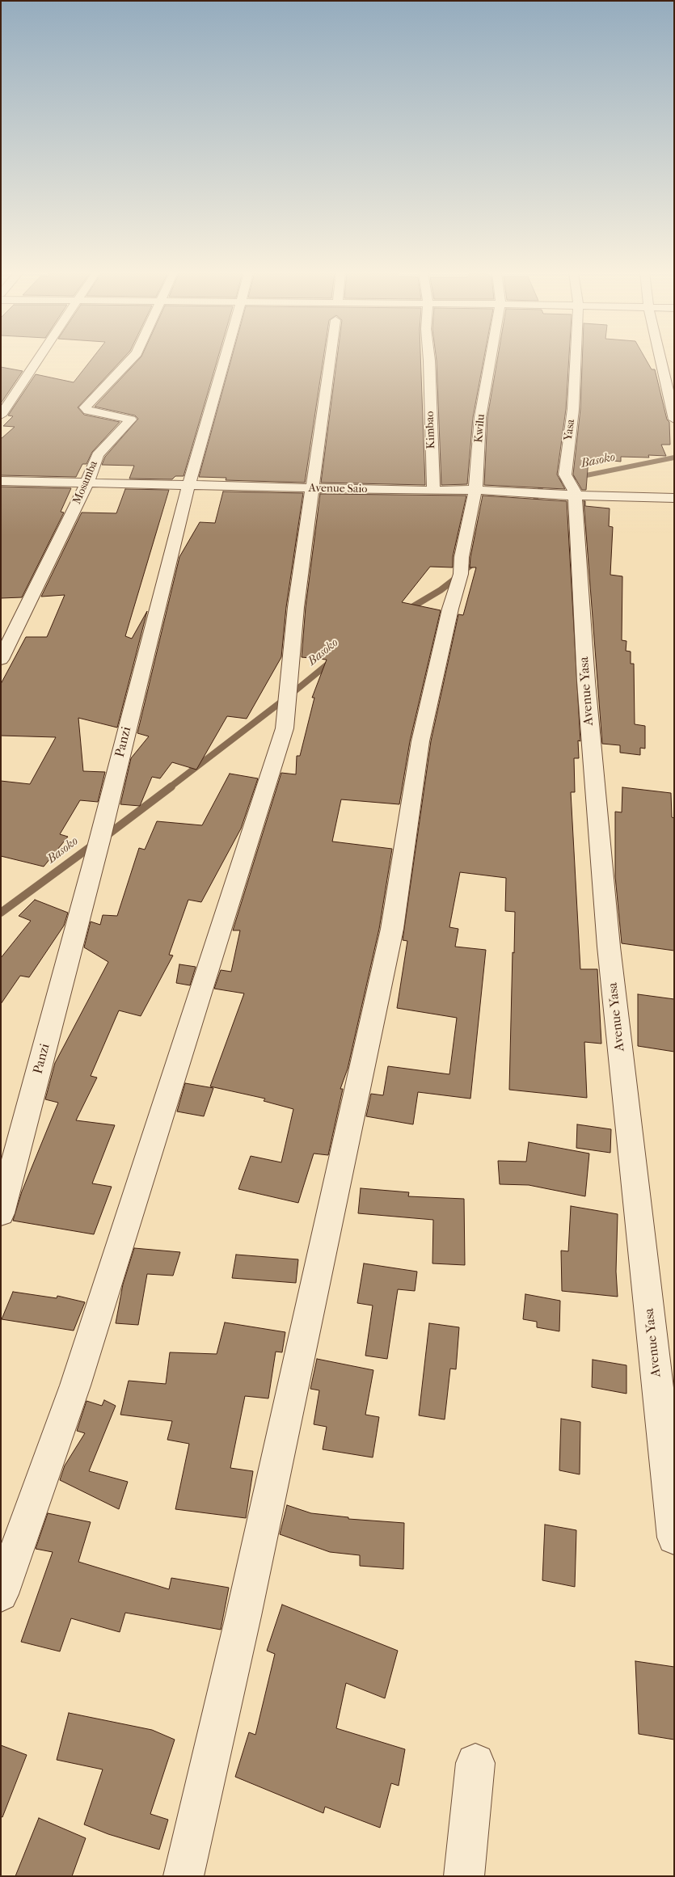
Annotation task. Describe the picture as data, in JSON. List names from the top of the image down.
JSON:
{
  "streets": {
    "street": [
      "Kwilu",
      "Kimbao",
      "Yasa",
      "Mosamba",
      "Avenue Saio",
      "Avenue Yasa",
      "Panzi"
    ]
  },
  "crossings": [
    ["Kwilu", "Avenue Saio"],
    ["Kimbao", "Avenue Saio"],
    ["Yasa", "Avenue Saio"],
    ["Yasa", "Avenue Yasa"],
    ["Mosamba", "Avenue Saio"],
    ["Avenue Saio", "Avenue Yasa"],
    ["Avenue Saio", "Panzi"]
  ],
  "water": ["Basoko"]
}
